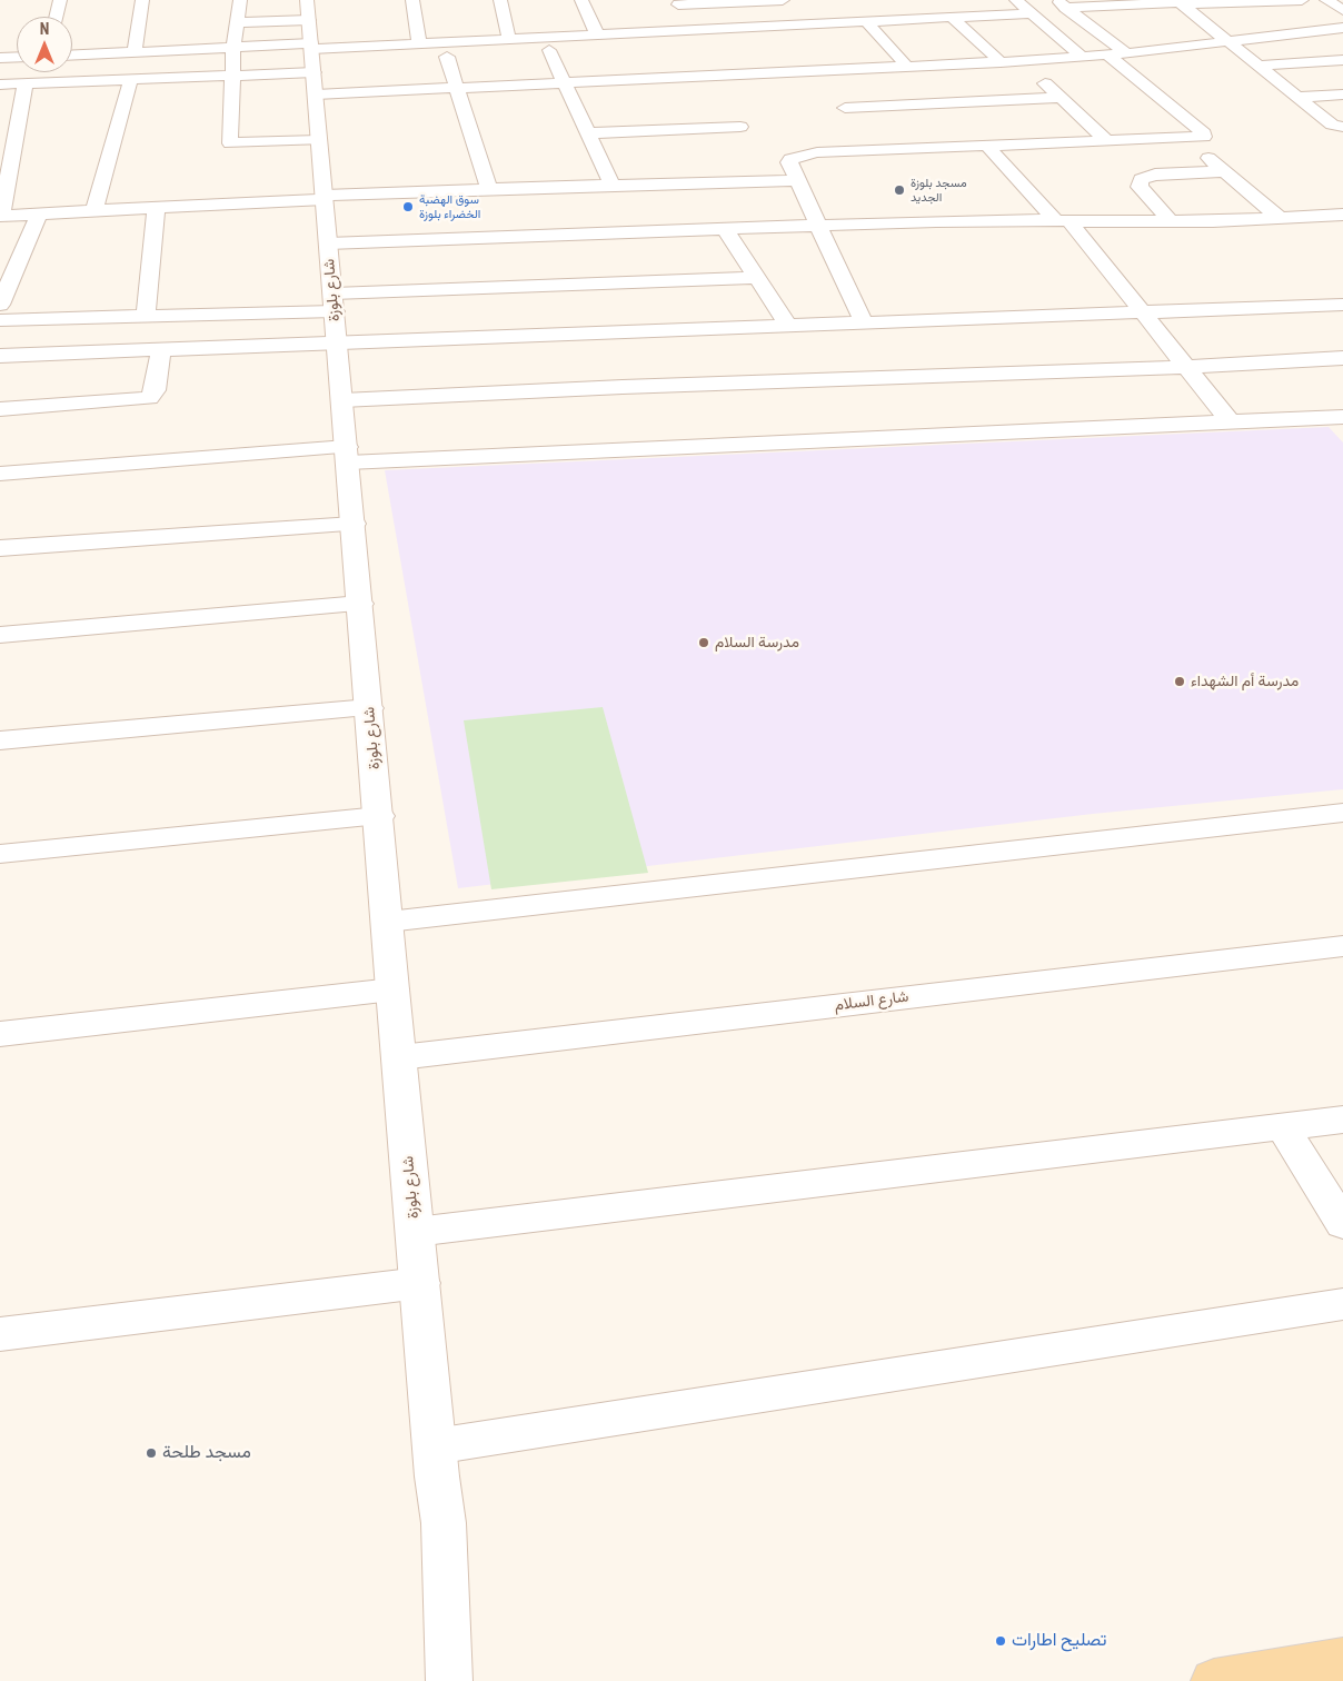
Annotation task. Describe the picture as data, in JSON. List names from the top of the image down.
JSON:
{
  "streets": {
    "street": ["شارع بلوزة", "شارع السلام"]
  },
  "crossings": [
    ["شارع بلوزة", "شارع السلام"]
  ],
  "places": [
    "مسجد بلوزة الجديد",
    "سوق الهضبة الخضراء بلوزة",
    "مدرسة السلام",
    "مدرسة أم الشهداء",
    "مسجد طلحة",
    "تصليح اطارات"
  ],
  "north": "top"
}
